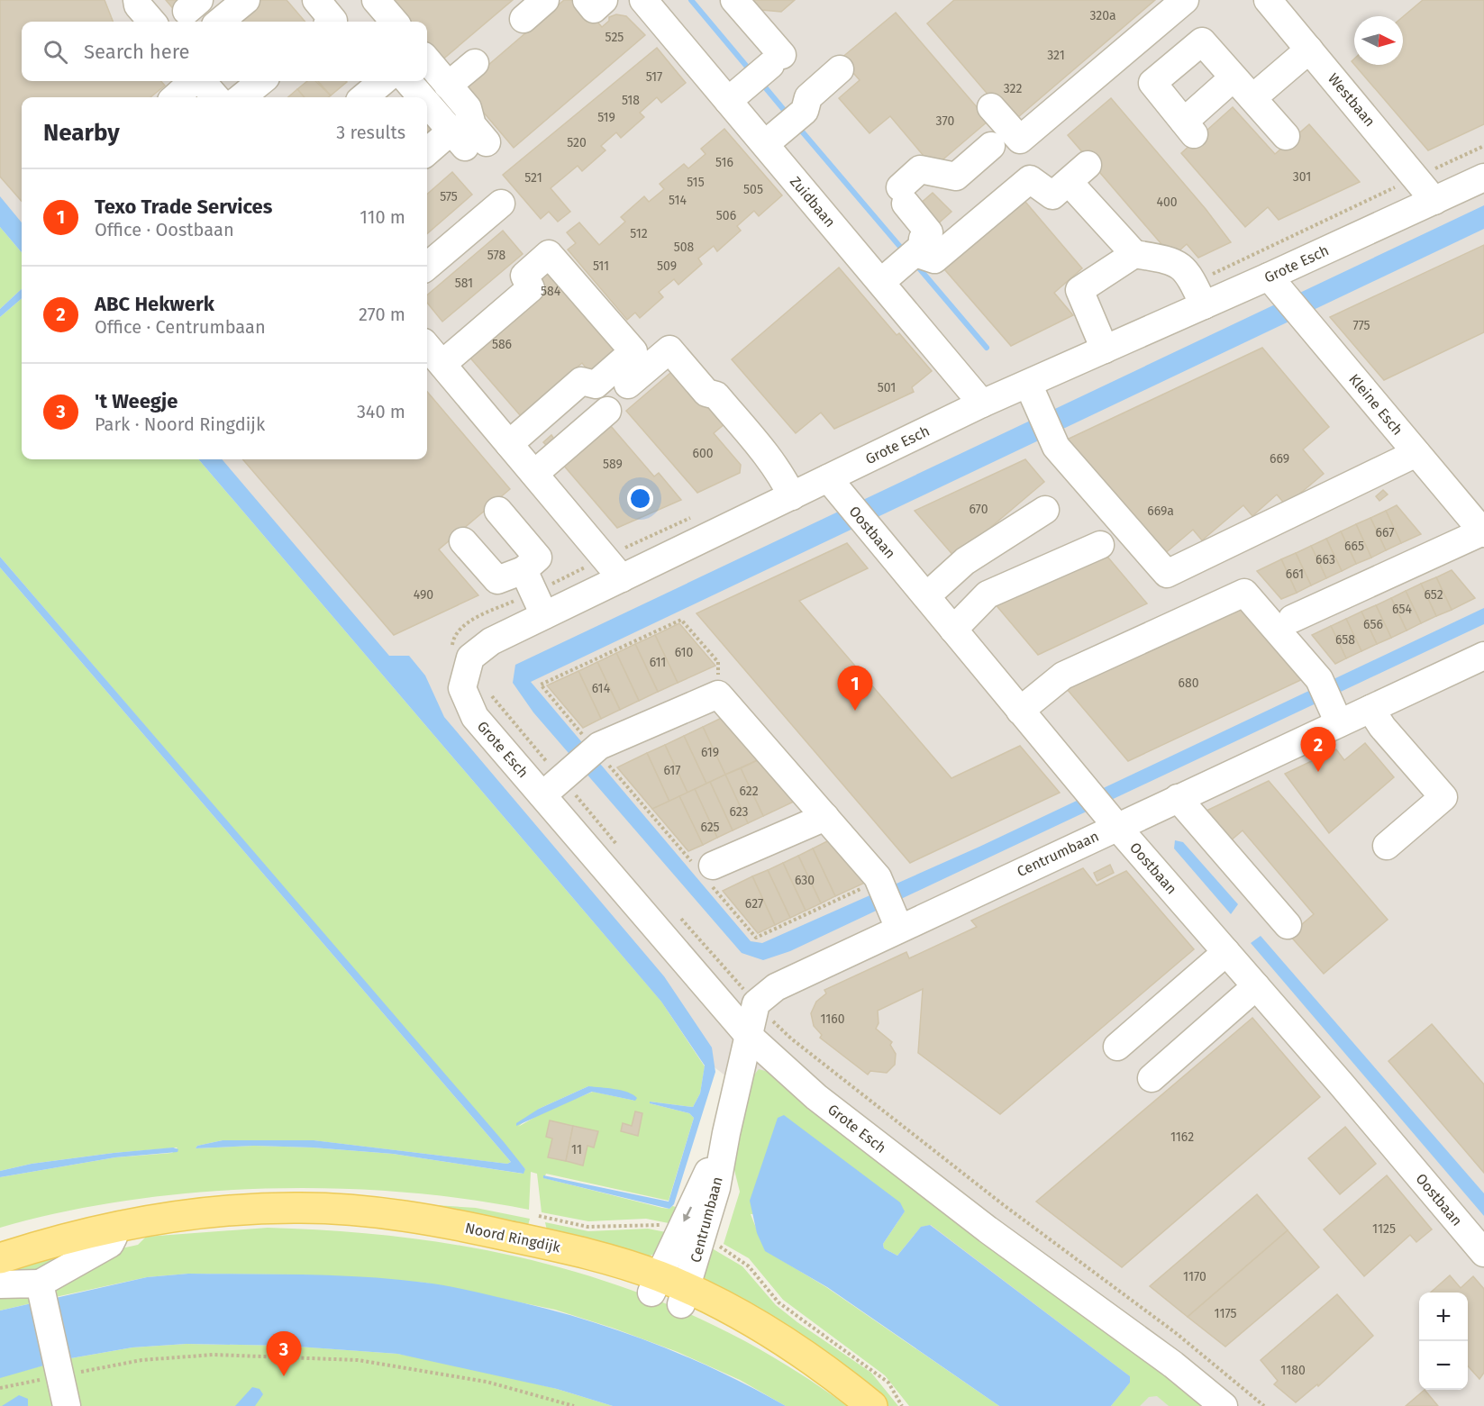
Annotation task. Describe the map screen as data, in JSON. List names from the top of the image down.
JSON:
{
  "streets": {
    "main road": ["Noord Ringdijk"],
    "street": [
      "Westbaan",
      "Zuidbaan",
      "Grote Esch",
      "Kleine Esch",
      "Oostbaan",
      "Centrumbaan"
    ]
  },
  "crossings": [
    ["Westbaan", "Grote Esch"],
    ["Zuidbaan", "Grote Esch"],
    ["Grote Esch", "Kleine Esch"],
    ["Grote Esch", "Oostbaan"],
    ["Grote Esch", "Centrumbaan"],
    ["Oostbaan", "Centrumbaan"],
    ["Centrumbaan", "Noord Ringdijk"]
  ],
  "house_numbers": [
    "320a",
    "525",
    "321",
    "517",
    "322",
    "518",
    "519",
    "370",
    "520",
    "516",
    "301",
    "521",
    "515",
    "505",
    "575",
    "514",
    "400",
    "506",
    "512",
    "508",
    "578",
    "511",
    "509",
    "581",
    "584",
    "775",
    "586",
    "501",
    "600",
    "669",
    "589",
    "670",
    "669a",
    "667",
    "665",
    "663",
    "661",
    "490",
    "652",
    "654",
    "656",
    "658",
    "610",
    "611",
    "680",
    "614",
    "619",
    "617",
    "622",
    "623",
    "625",
    "630",
    "627",
    "1160",
    "1162",
    "11",
    "1125",
    "1170",
    "1175",
    "1180"
  ],
  "north": "right",
  "page": {
    "search": "Search here",
    "heading": ["Nearby", "3 results"],
    "list": [
      {
        "mark": "1",
        "name": "Texo Trade Services",
        "note": "Office · Oostbaan",
        "value": "110 m"
      },
      {
        "mark": "2",
        "name": "ABC Hekwerk",
        "note": "Office · Centrumbaan",
        "value": "270 m"
      },
      {
        "mark": "3",
        "name": "'t Weegje",
        "note": "Park · Noord Ringdijk",
        "value": "340 m"
      }
    ],
    "pins": ["1", "2", "3"],
    "map_buttons": ["+", "−"]
  }
}
